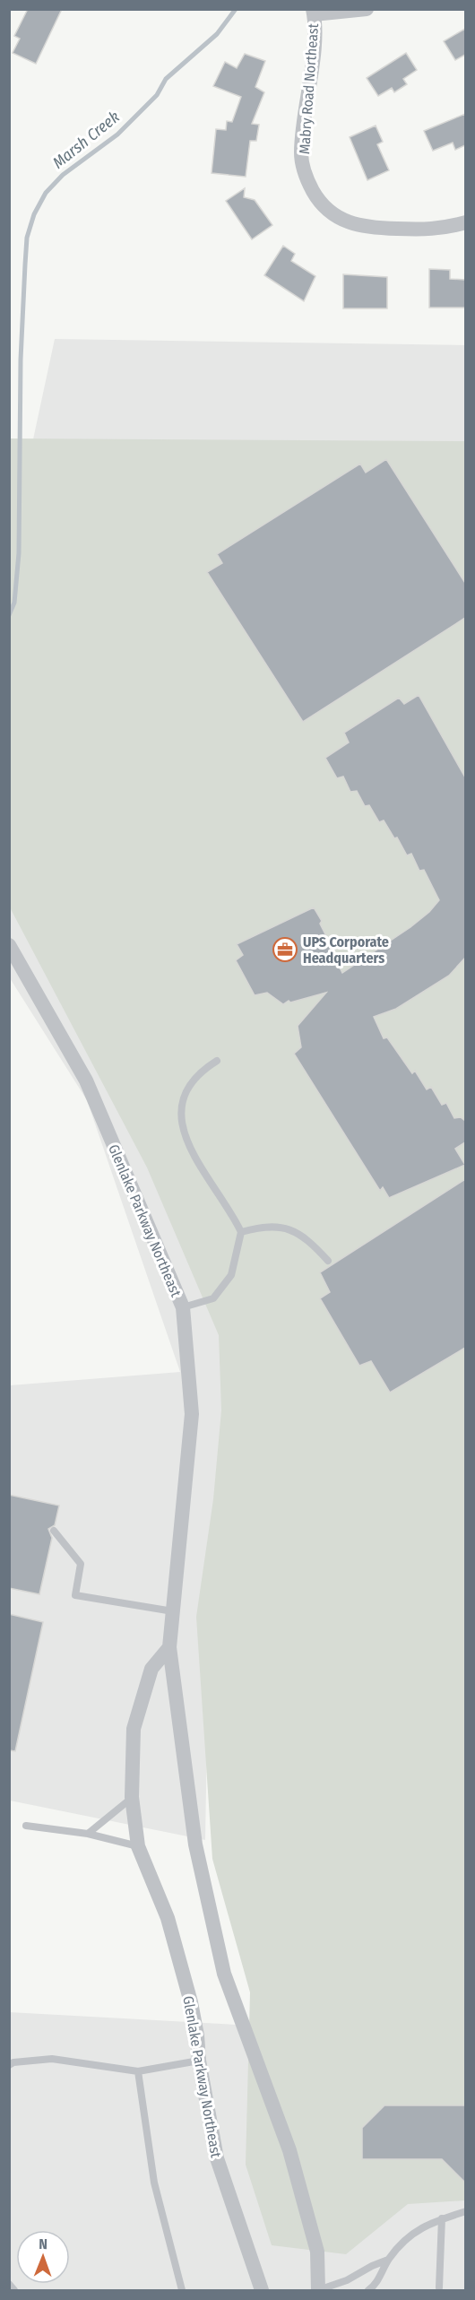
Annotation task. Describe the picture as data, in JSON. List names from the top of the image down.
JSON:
{
  "streets": {
    "street": ["Mabry Road Northeast", "Glenlake Parkway Northeast"]
  },
  "water": ["Marsh Creek"],
  "places": {
    "office": ["UPS Corporate Headquarters"]
  },
  "north": "top"
}
